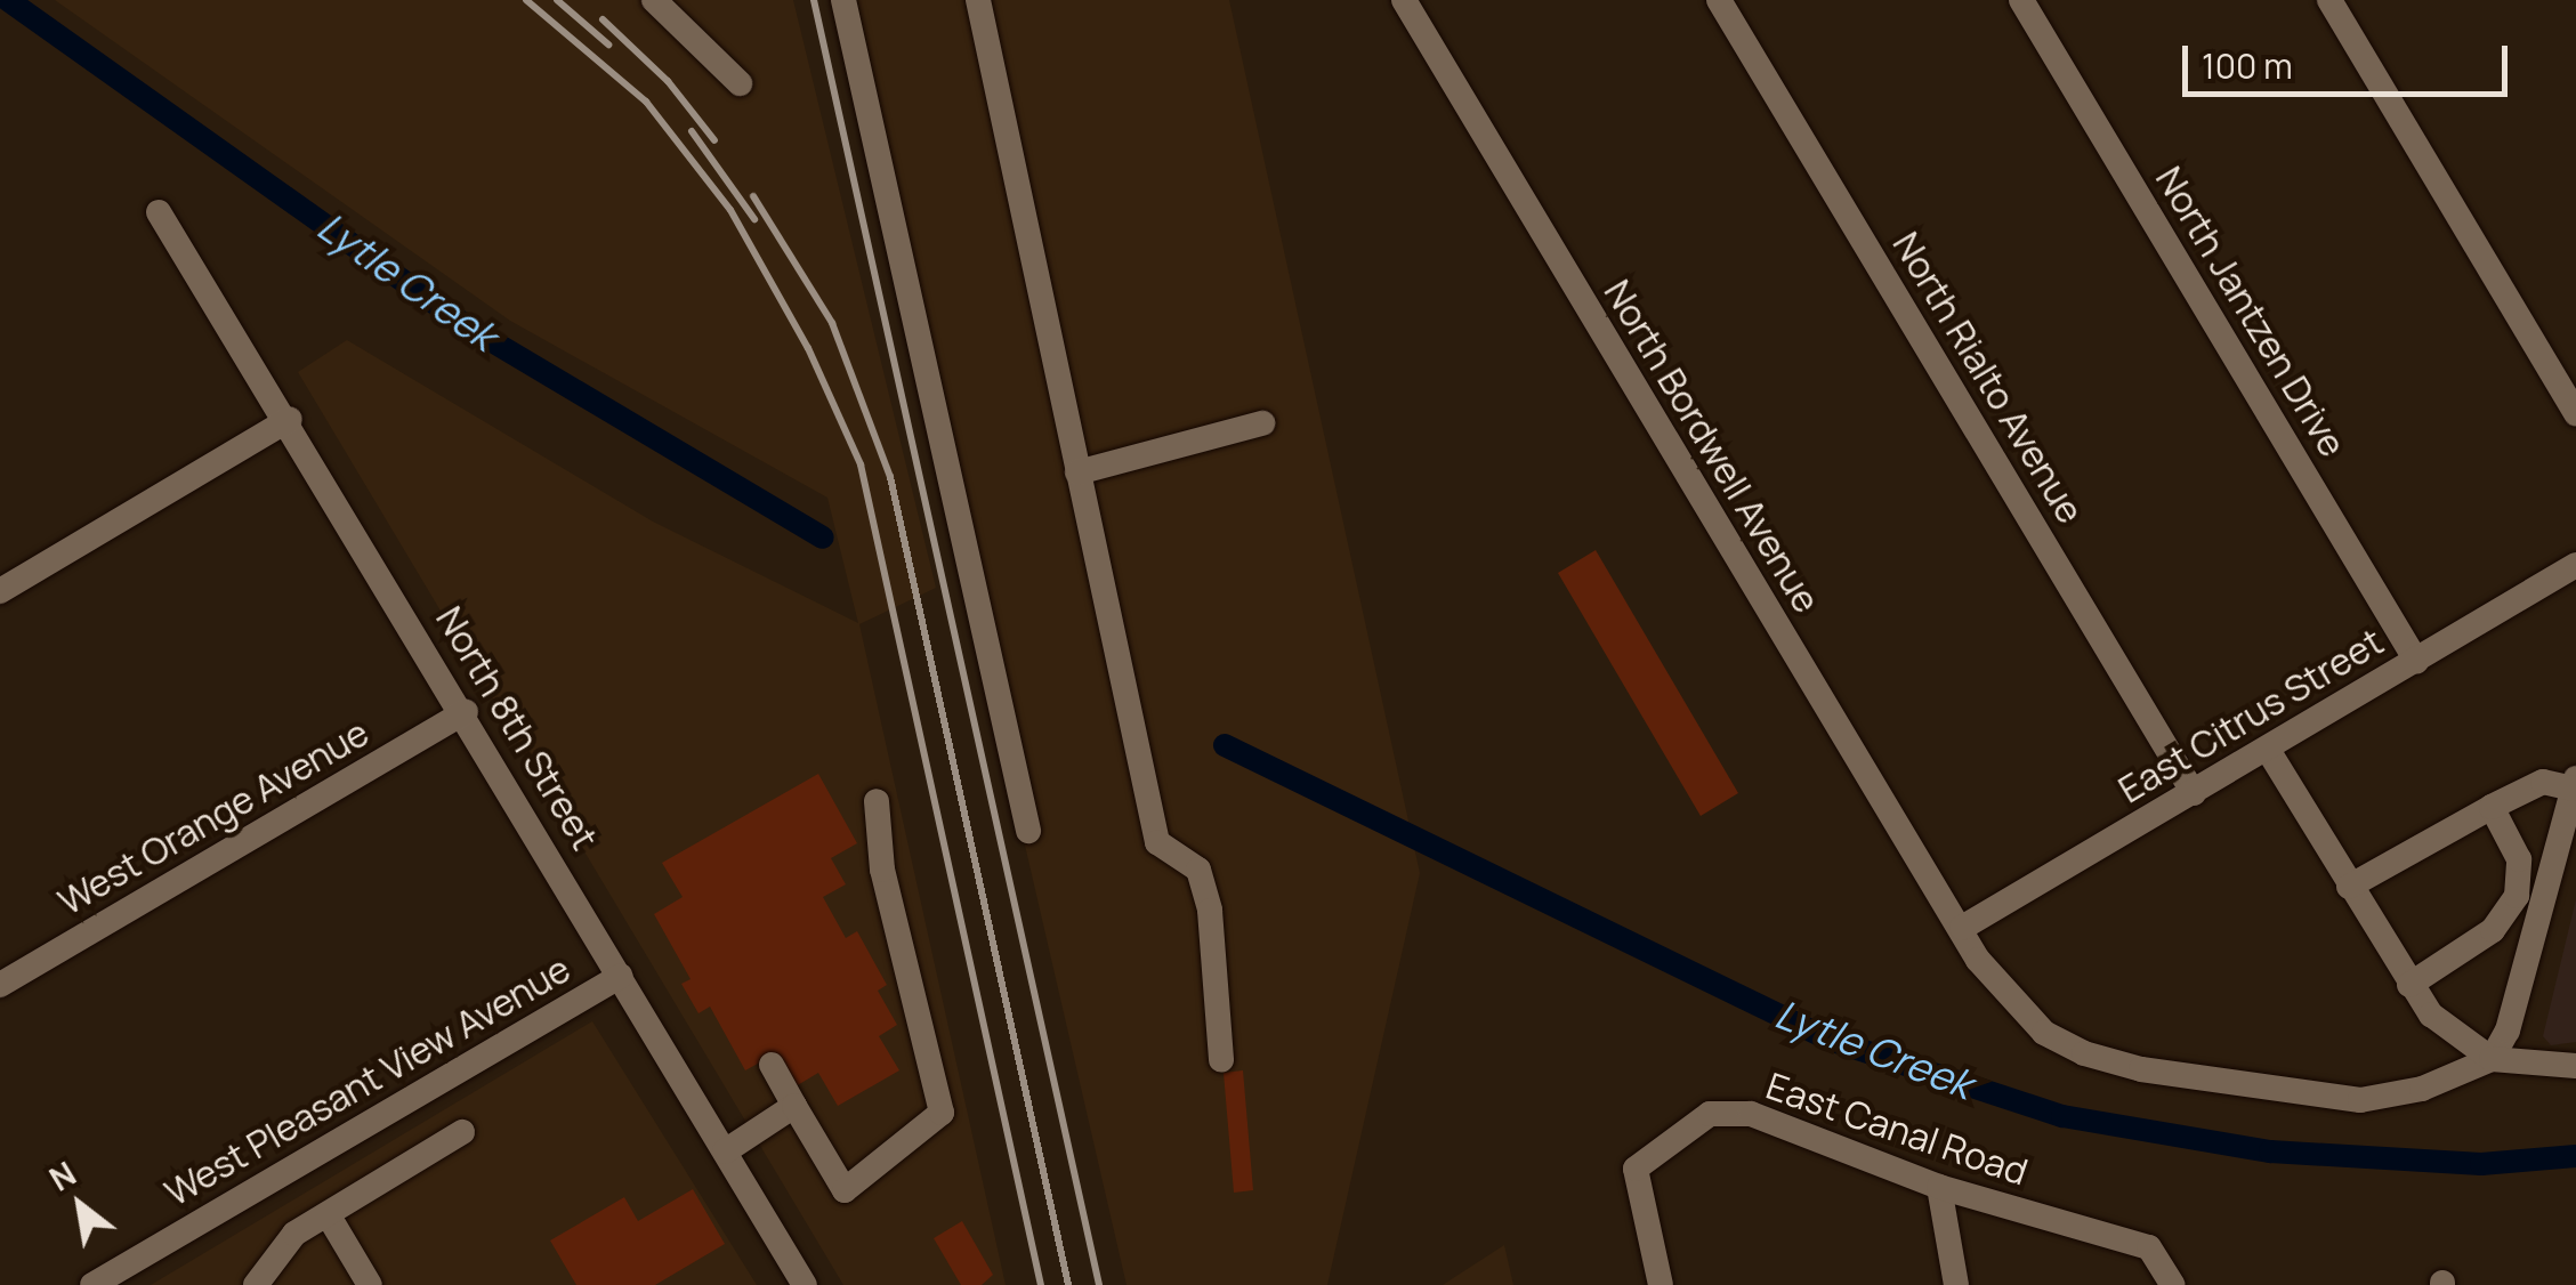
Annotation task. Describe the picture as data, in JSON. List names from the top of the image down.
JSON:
{
  "streets": {
    "street": [
      "North Jantzen Drive",
      "North Rialto Avenue",
      "North Bordwell Avenue",
      "East Citrus Street",
      "North 8th Street",
      "West Orange Avenue",
      "West Pleasant View Avenue",
      "East Canal Road"
    ]
  },
  "crossings": [
    ["North Jantzen Drive", "East Citrus Street"],
    ["North Rialto Avenue", "East Citrus Street"],
    ["North Bordwell Avenue", "East Citrus Street"],
    ["North 8th Street", "West Orange Avenue"],
    ["North 8th Street", "West Pleasant View Avenue"]
  ],
  "water": ["Lytle Creek"],
  "scale_bar": "100 m",
  "north": "top left"
}
